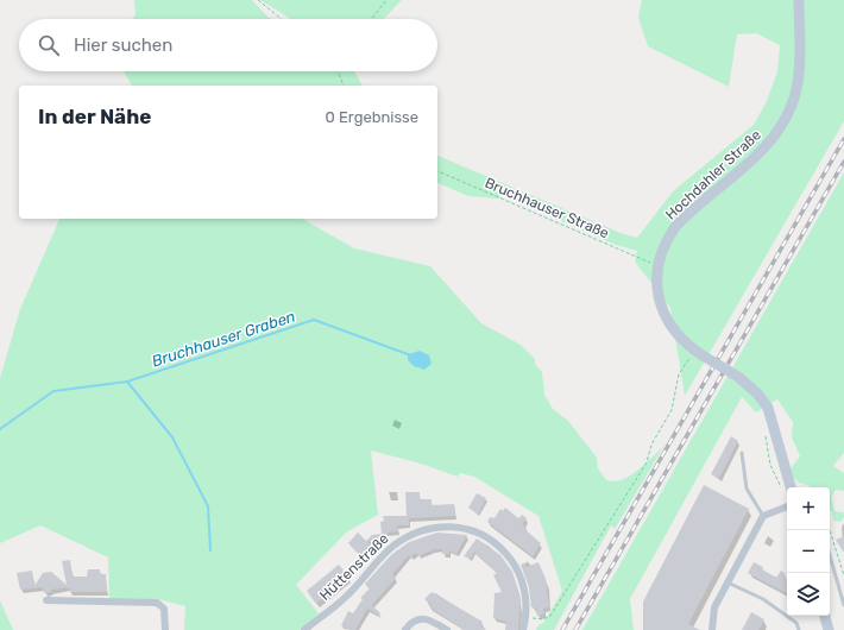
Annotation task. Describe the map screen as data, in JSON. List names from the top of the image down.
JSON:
{
  "streets": {
    "main road": ["Hochdahler Straße"],
    "street": ["Hüttenstraße"],
    "path": ["Bruchhauser Straße"]
  },
  "water": ["Bruchhauser Graben"],
  "page": {
    "search": "Hier suchen",
    "heading": ["In der Nähe", "0 Ergebnisse"],
    "map_buttons": ["+", "−"]
  }
}
